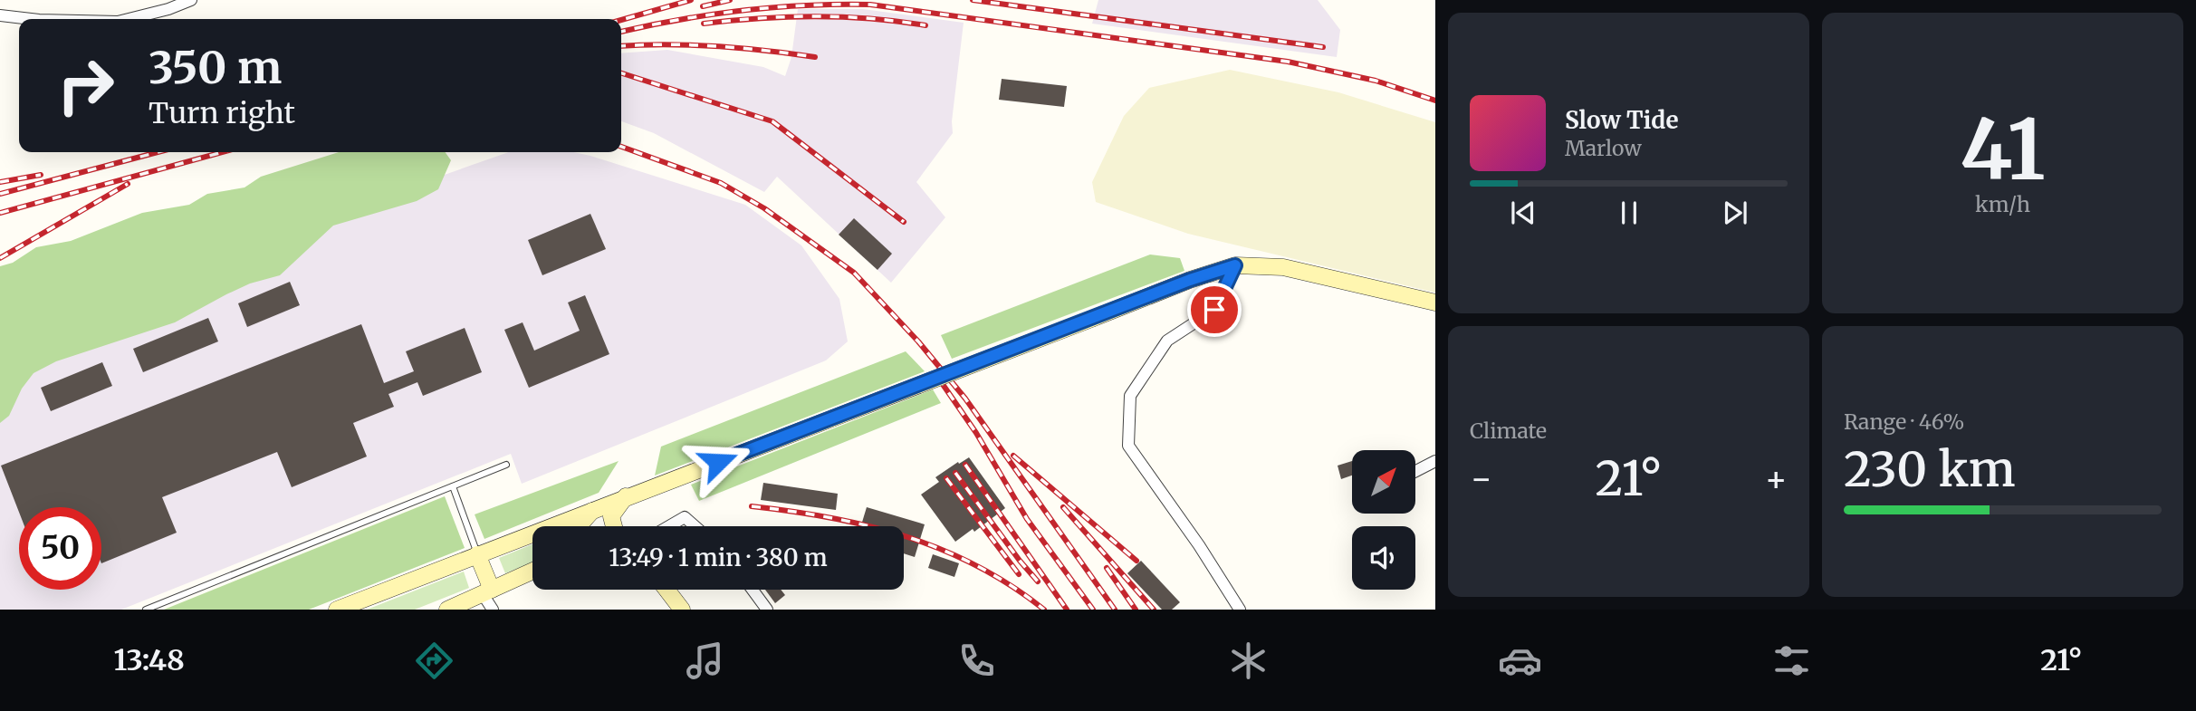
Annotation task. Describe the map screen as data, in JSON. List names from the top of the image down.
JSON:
{
  "north": "top right",
  "page": {
    "tile": [
      ["41", "km/h"],
      "Climate",
      ["Range · 46%", "230 km"]
    ],
    "turn": ["350 m", "Turn right"],
    "song": ["Slow Tide", "Marlow"],
    "heat": ["−", "21°", "+"],
    "limit": "50",
    "trip": "13:49 · 1 min · 380 m",
    "tabs": ["13:48", "21°"]
  }
}
